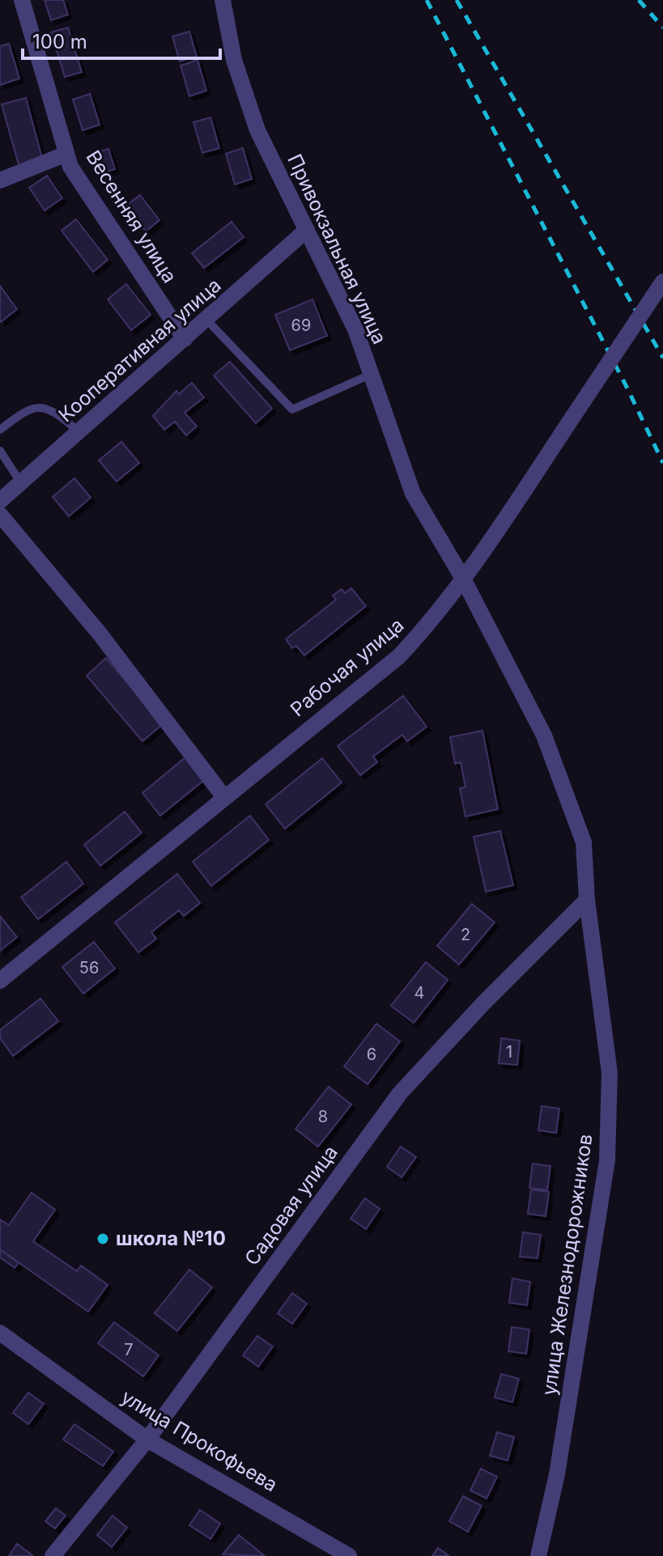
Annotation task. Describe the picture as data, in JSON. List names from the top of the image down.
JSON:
{
  "streets": {
    "street": [
      "Весенняя улица",
      "Привокзальная улица",
      "Кооперативная улица",
      "Рабочая улица",
      "Садовая улица",
      "улица Железнодорожников",
      "улица Прокофьева"
    ]
  },
  "crossings": [
    ["Весенняя улица", "Кооперативная улица"],
    ["Привокзальная улица", "Кооперативная улица"],
    ["Привокзальная улица", "Рабочая улица"],
    ["Привокзальная улица", "Садовая улица"],
    ["Привокзальная улица", "улица Железнодорожников"],
    ["Садовая улица", "улица Железнодорожников"],
    ["Садовая улица", "улица Прокофьева"]
  ],
  "places": ["школа №10"],
  "house_numbers": [
    "69",
    "2",
    "56",
    "4",
    "1",
    "6",
    "8",
    "7"
  ],
  "scale_bar": "100 m"
}
